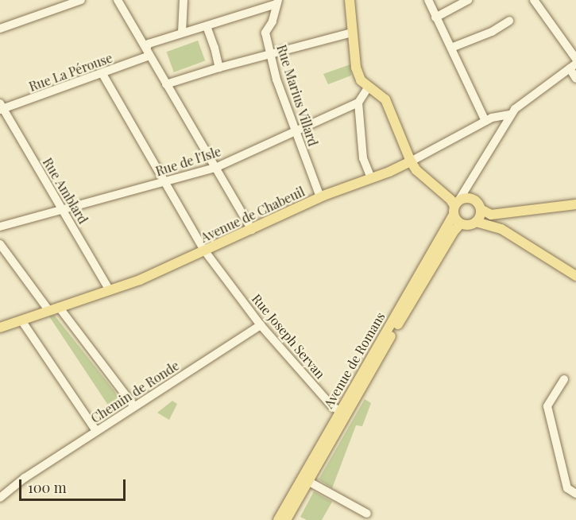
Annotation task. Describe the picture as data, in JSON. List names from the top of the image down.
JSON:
{
  "streets": {
    "main road": ["Avenue de Chabeuil", "Avenue de Romans"],
    "street": [
      "Rue La Pérouse",
      "Rue Marius Villard",
      "Rue de l'Isle",
      "Rue Amblard",
      "Rue Joseph Servan",
      "Chemin de Ronde"
    ]
  },
  "crossings": [
    ["Rue La Pérouse", "Rue Marius Villard"],
    ["Rue La Pérouse", "Rue Amblard"],
    ["Rue La Pérouse", "Rue Joseph Servan"],
    ["Rue Marius Villard", "Rue de l'Isle"],
    ["Rue Marius Villard", "Avenue de Chabeuil"],
    ["Rue de l'Isle", "Rue Amblard"],
    ["Rue de l'Isle", "Rue Joseph Servan"],
    ["Rue Amblard", "Avenue de Chabeuil"],
    ["Avenue de Chabeuil", "Rue Joseph Servan"],
    ["Avenue de Chabeuil", "Avenue de Romans"],
    ["Rue Joseph Servan", "Avenue de Romans"],
    ["Rue Joseph Servan", "Chemin de Ronde"]
  ],
  "scale_bar": "100 m"
}
